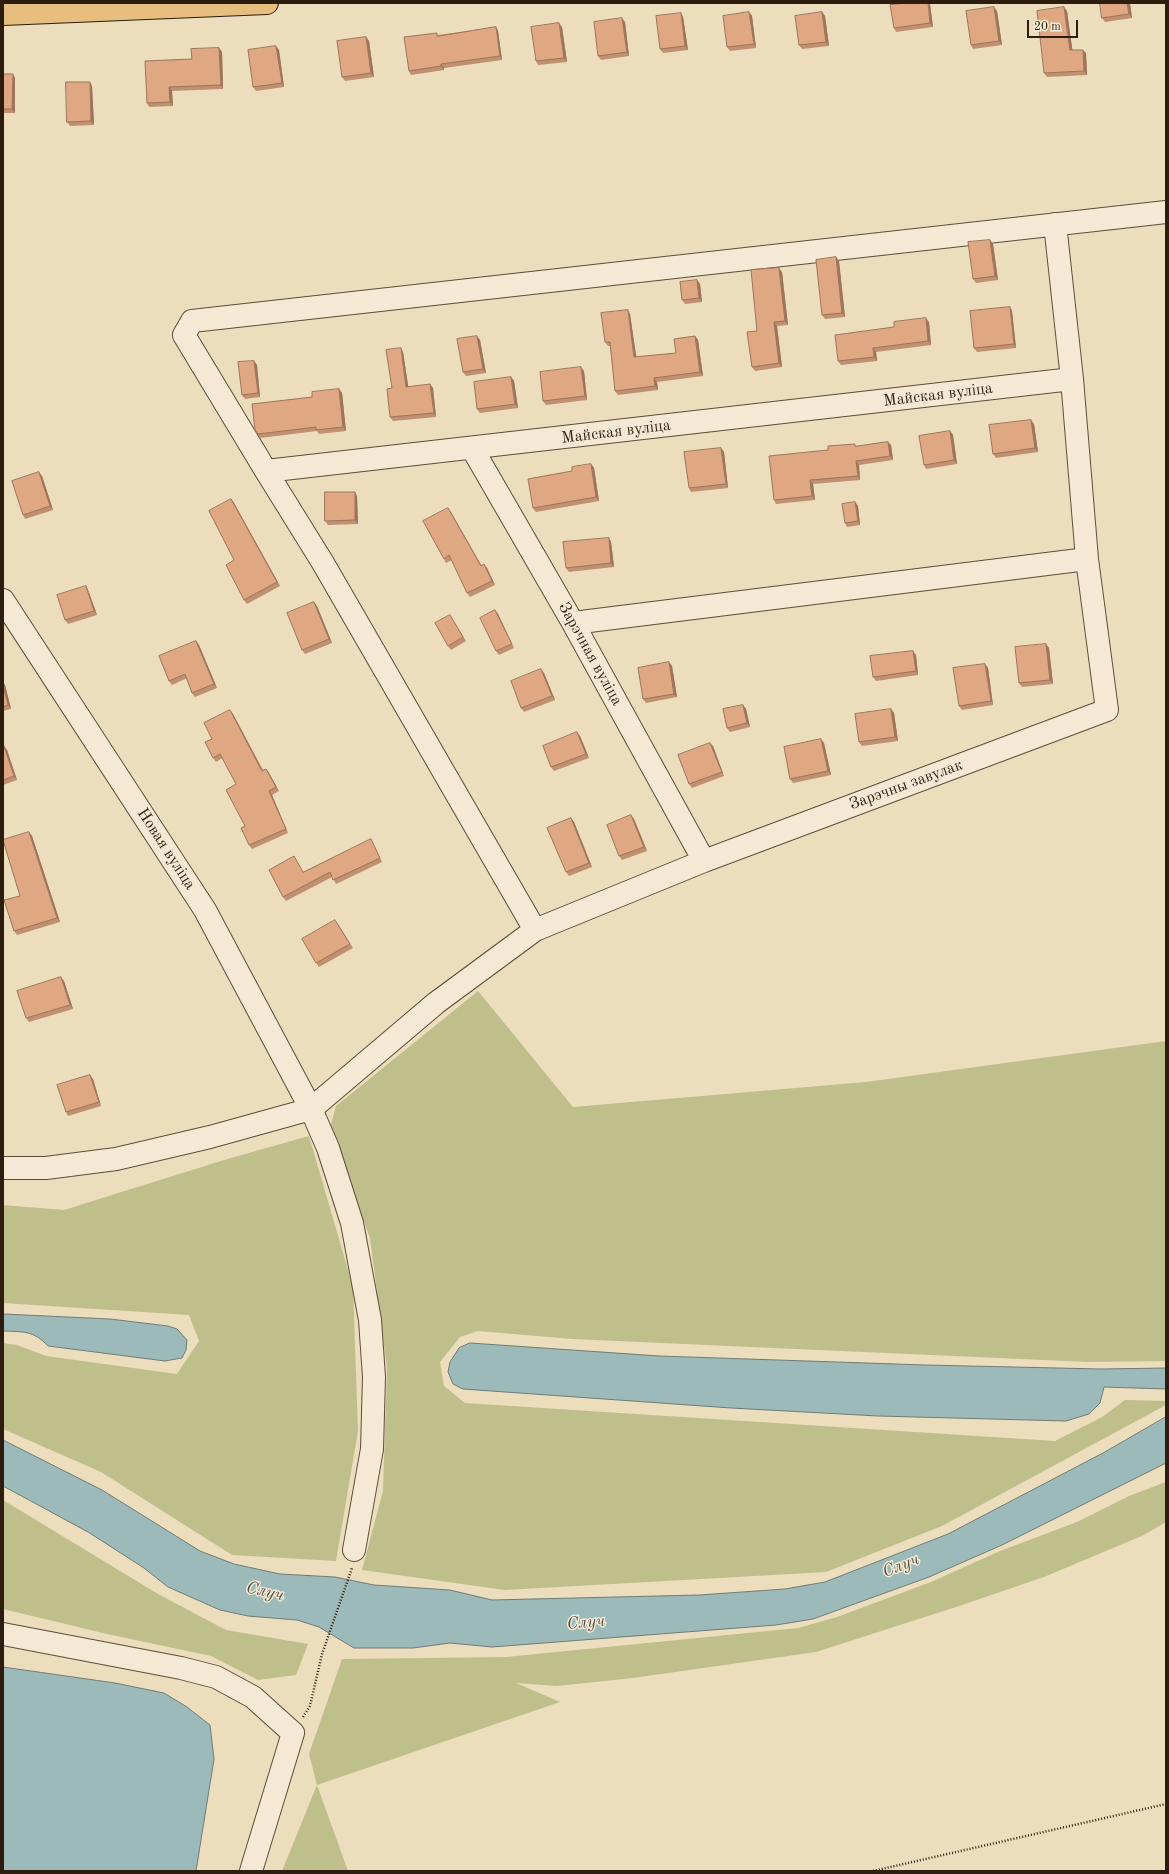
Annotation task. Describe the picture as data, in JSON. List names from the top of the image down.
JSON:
{
  "streets": {
    "street": [
      "Майская вуліца",
      "Зарэчная вуліца",
      "Зарэчны завулак",
      "Новая вуліца"
    ]
  },
  "crossings": [
    ["Майская вуліца", "Зарэчная вуліца"],
    ["Зарэчная вуліца", "Зарэчны завулак"],
    ["Зарэчны завулак", "Новая вуліца"]
  ],
  "water": ["Случ"],
  "scale_bar": "20 m"
}
